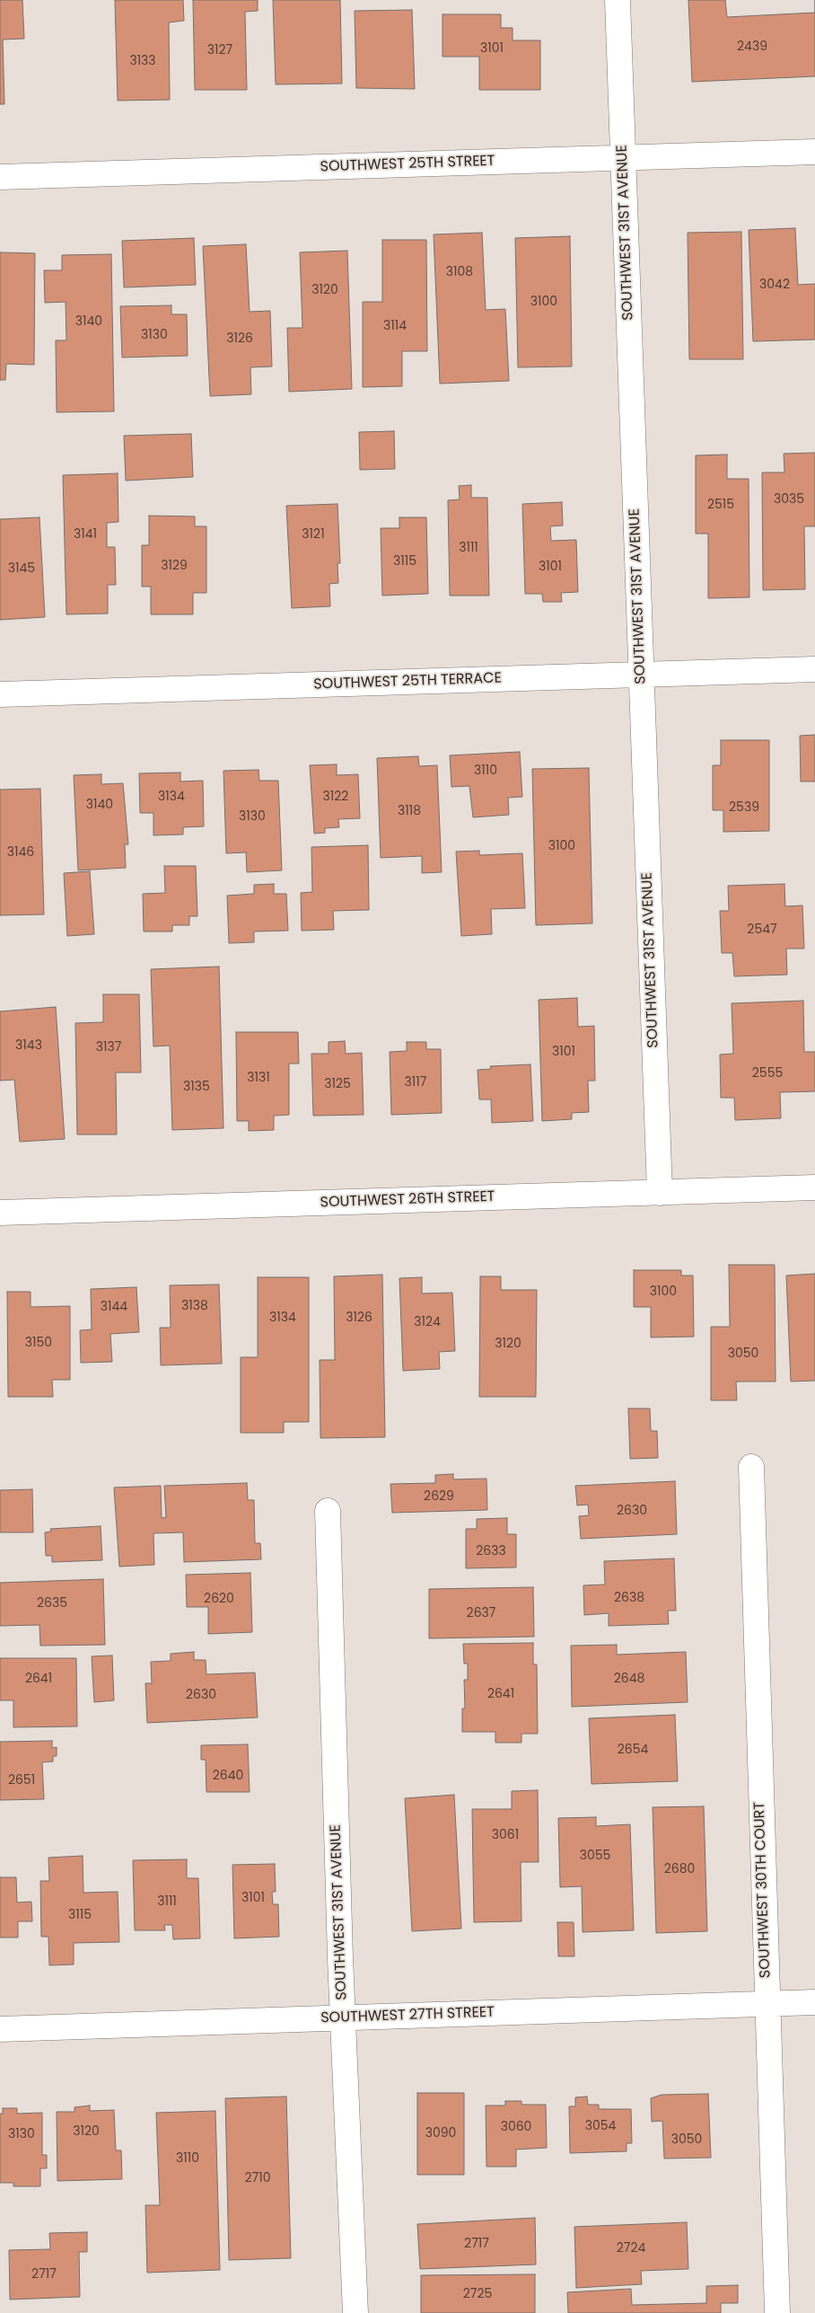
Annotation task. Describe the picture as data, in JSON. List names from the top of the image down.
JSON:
{
  "streets": {
    "street": [
      "SOUTHWEST 25TH STREET",
      "SOUTHWEST 31ST AVENUE",
      "SOUTHWEST 25TH TERRACE",
      "SOUTHWEST 26TH STREET",
      "SOUTHWEST 30TH COURT",
      "SOUTHWEST 27TH STREET"
    ]
  },
  "crossings": [
    ["SOUTHWEST 25TH STREET", "SOUTHWEST 31ST AVENUE"],
    ["SOUTHWEST 31ST AVENUE", "SOUTHWEST 25TH TERRACE"],
    ["SOUTHWEST 31ST AVENUE", "SOUTHWEST 26TH STREET"],
    ["SOUTHWEST 31ST AVENUE", "SOUTHWEST 27TH STREET"],
    ["SOUTHWEST 30TH COURT", "SOUTHWEST 27TH STREET"]
  ],
  "house_numbers": [
    "2439",
    "3101",
    "3127",
    "3133",
    "3108",
    "3042",
    "3120",
    "3100",
    "3140",
    "3114",
    "3130",
    "3126",
    "3035",
    "2515",
    "3141",
    "3121",
    "3111",
    "3115",
    "3129",
    "3101",
    "3145",
    "3110",
    "3134",
    "3122",
    "3140",
    "2539",
    "3118",
    "3130",
    "3100",
    "3146",
    "2547",
    "3143",
    "3137",
    "3101",
    "2555",
    "3131",
    "3117",
    "3125",
    "3135",
    "3100",
    "3138",
    "3144",
    "3134",
    "3126",
    "3124",
    "3150",
    "3120",
    "3050",
    "2629",
    "2630",
    "2633",
    "2638",
    "2620",
    "2635",
    "2637",
    "2641",
    "2648",
    "2641",
    "2630",
    "2654",
    "2640",
    "2651",
    "3061",
    "3055",
    "2680",
    "3101",
    "3111",
    "3115",
    "3054",
    "3060",
    "3120",
    "3090",
    "3130",
    "3050",
    "3110",
    "2710",
    "2717",
    "2724",
    "2717",
    "2725"
  ]
}
